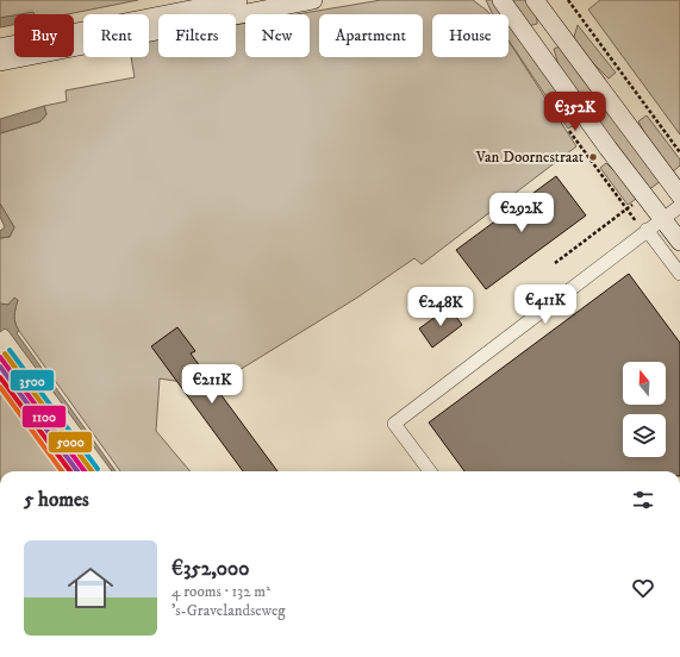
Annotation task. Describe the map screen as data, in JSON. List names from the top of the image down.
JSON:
{
  "places": ["Van Doornestraat"],
  "lines": ["transit line 3500", "transit line 5000", "transit line 1100"],
  "north": "top",
  "page": {
    "chip": [
      "Buy",
      "Rent",
      "Filters",
      "New",
      "Apartment",
      "House"
    ],
    "price": [
      "€352K",
      "€292K",
      "€411K",
      "€248K",
      "€211K"
    ],
    "heading": "5 homes",
    "list": [
      {
        "name": "€352,000",
        "note": "4 rooms · 132 m² · 's-Gravelandseweg"
      }
    ]
  }
}
